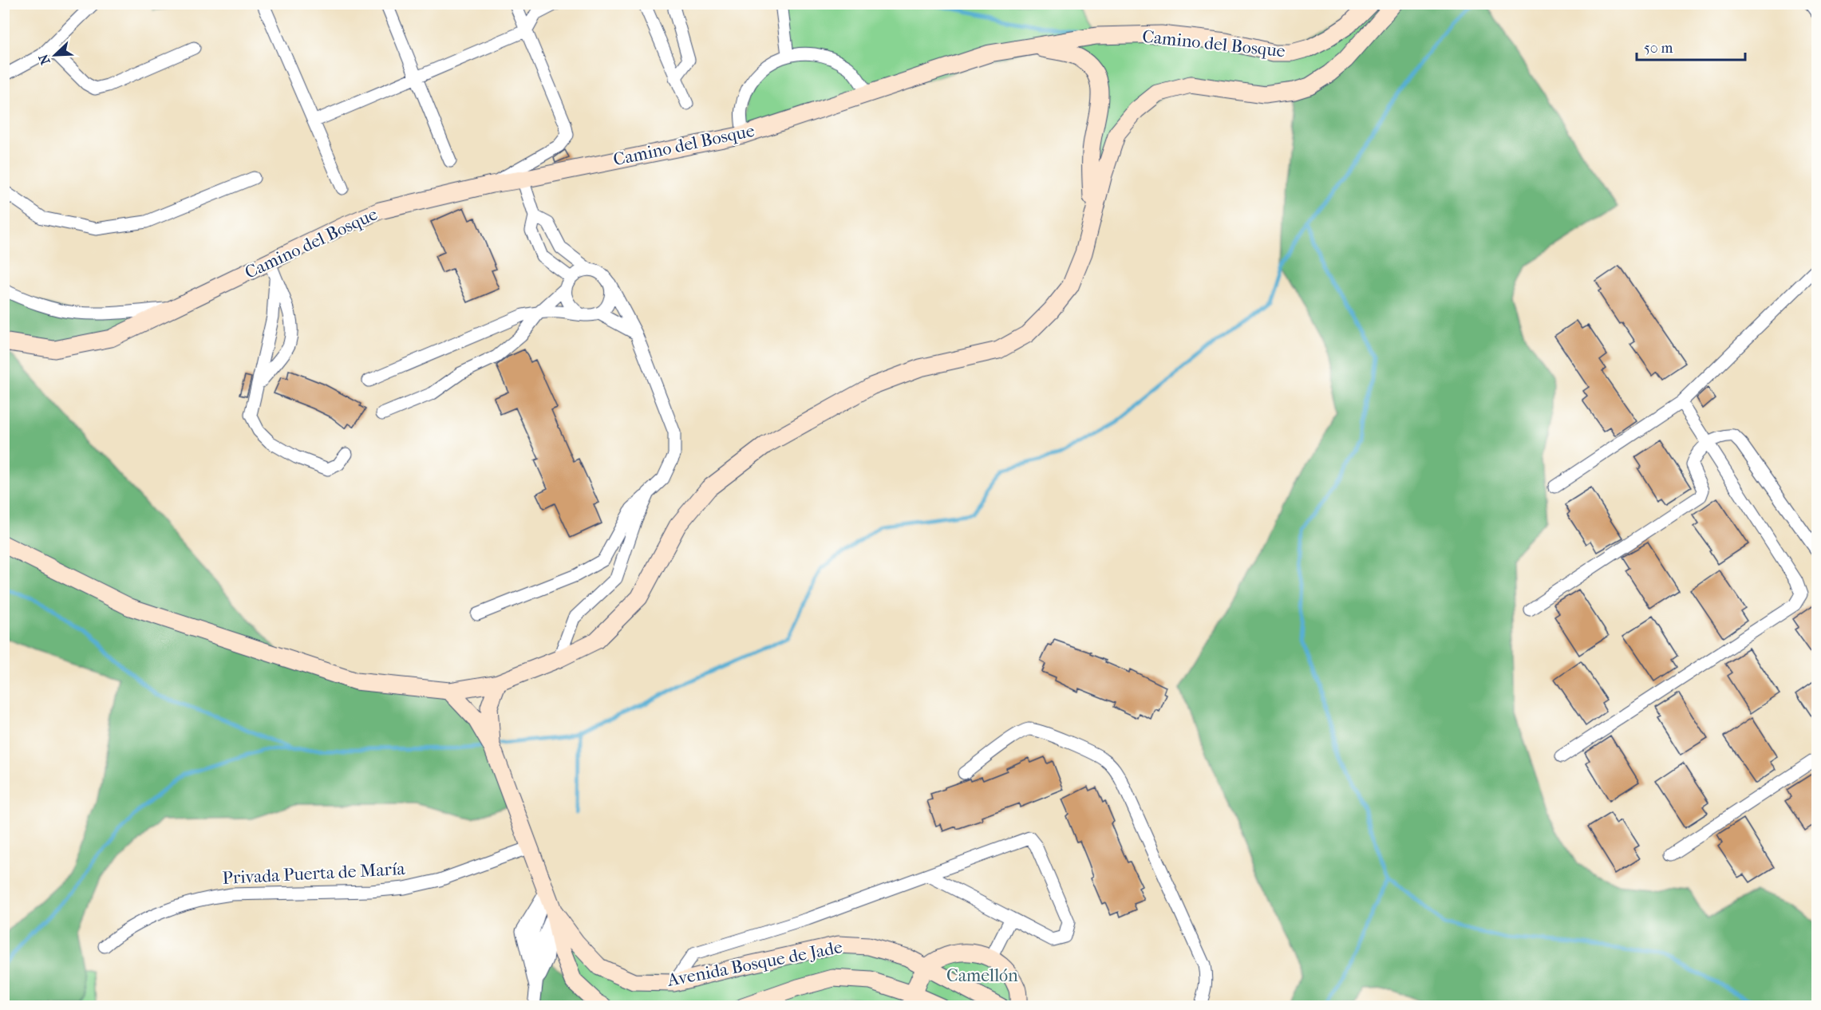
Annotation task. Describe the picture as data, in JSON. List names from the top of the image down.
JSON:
{
  "streets": {
    "street": ["Camino del Bosque", "Privada Puerta de María", "Avenida Bosque de Jade"]
  },
  "crossings": [
    ["Privada Puerta de María", "Avenida Bosque de Jade"]
  ],
  "parks": ["Camellón"],
  "scale_bar": "50 m",
  "north": "bottom left"
}
